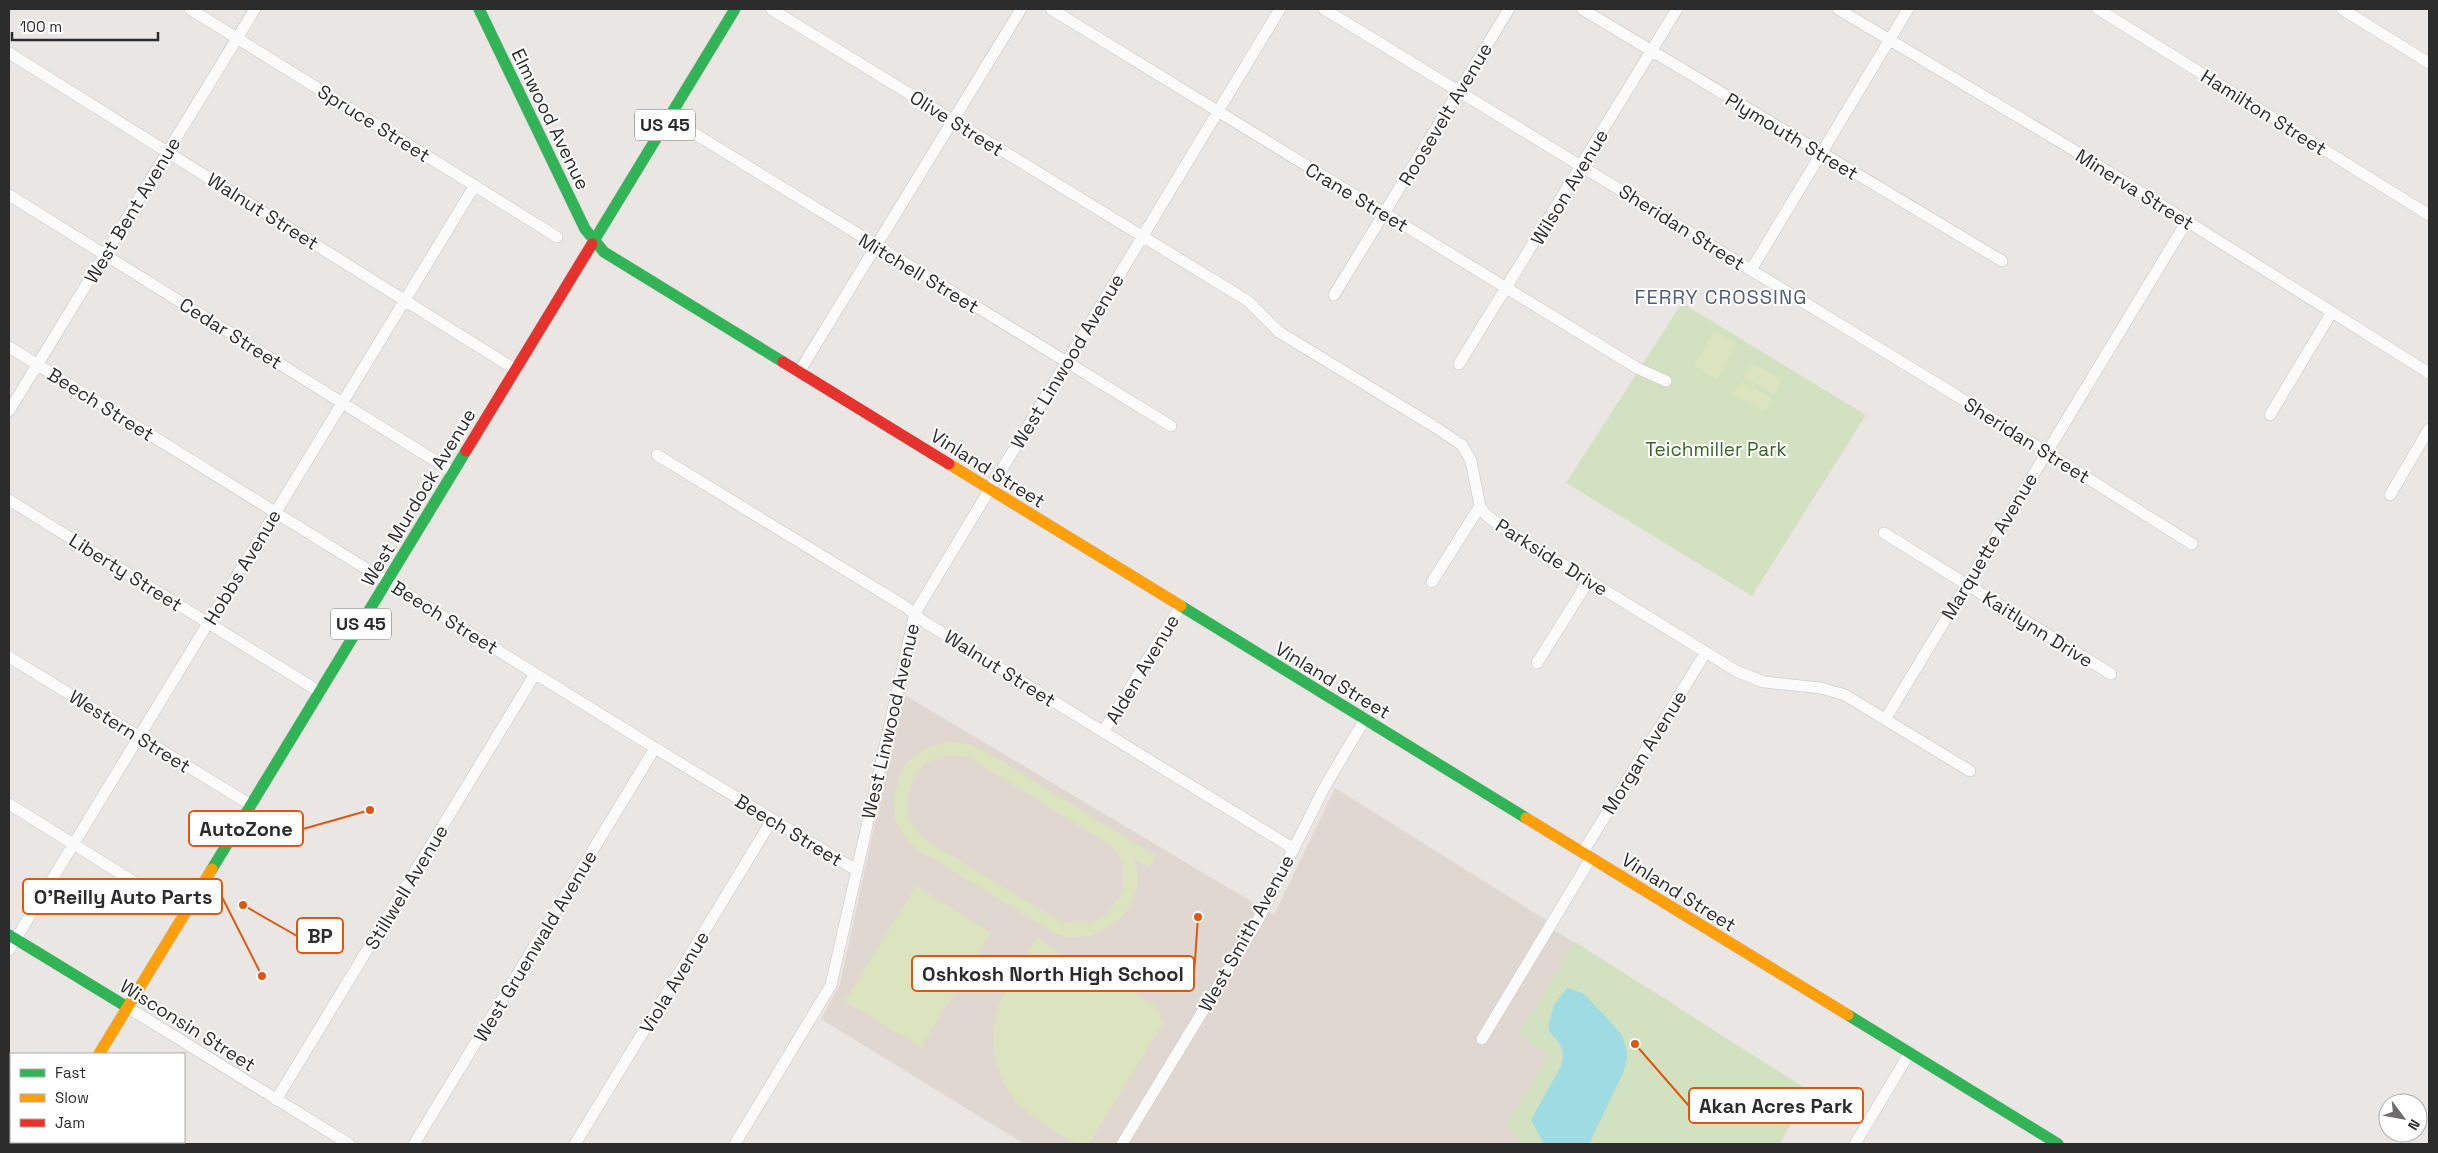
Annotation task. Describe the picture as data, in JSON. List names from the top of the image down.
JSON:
{
  "streets": {
    "street": [
      "Hamilton Street",
      "Roosevelt Avenue",
      "Elmwood Avenue",
      "Spruce Street",
      "Olive Street",
      "US 45",
      "Plymouth Street",
      "Wilson Avenue",
      "Minerva Street",
      "Crane Street",
      "West Bent Avenue",
      "Walnut Street",
      "Sheridan Street",
      "Mitchell Street",
      "Cedar Street",
      "West Linwood Avenue",
      "Beech Street",
      "Vinland Street",
      "West Murdock Avenue",
      "Marquette Avenue",
      "Parkside Drive",
      "Hobbs Avenue",
      "Liberty Street",
      "Kaitlynn Drive",
      "Alden Avenue",
      "Western Street",
      "Morgan Avenue",
      "Stillwell Avenue",
      "West Smith Avenue",
      "West Gruenwald Avenue",
      "Viola Avenue",
      "Wisconsin Street"
    ]
  },
  "crossings": [
    ["Roosevelt Avenue", "Crane Street"],
    ["Roosevelt Avenue", "Sheridan Street"],
    ["Elmwood Avenue", "Vinland Street"],
    ["Elmwood Avenue", "West Murdock Avenue"],
    ["Spruce Street", "West Bent Avenue"],
    ["Spruce Street", "Hobbs Avenue"],
    ["Olive Street", "West Linwood Avenue"],
    ["Olive Street", "Parkside Drive"],
    ["Plymouth Street", "Wilson Avenue"],
    ["Wilson Avenue", "Crane Street"],
    ["Wilson Avenue", "Sheridan Street"],
    ["Minerva Street", "Marquette Avenue"],
    ["Crane Street", "West Linwood Avenue"],
    ["West Bent Avenue", "Walnut Street"],
    ["West Bent Avenue", "Cedar Street"],
    ["West Bent Avenue", "Beech Street"],
    ["Walnut Street", "West Linwood Avenue"],
    ["Walnut Street", "West Murdock Avenue"],
    ["Walnut Street", "Hobbs Avenue"],
    ["Walnut Street", "Alden Avenue"],
    ["Walnut Street", "West Smith Avenue"],
    ["Sheridan Street", "Marquette Avenue"],
    ["Mitchell Street", "West Linwood Avenue"],
    ["Mitchell Street", "West Murdock Avenue"],
    ["Cedar Street", "West Murdock Avenue"],
    ["Cedar Street", "Hobbs Avenue"],
    ["West Linwood Avenue", "Beech Street"],
    ["West Linwood Avenue", "Vinland Street"],
    ["West Linwood Avenue", "Parkside Drive"],
    ["Beech Street", "West Murdock Avenue"],
    ["Beech Street", "Hobbs Avenue"],
    ["Beech Street", "Stillwell Avenue"],
    ["Beech Street", "West Gruenwald Avenue"],
    ["Beech Street", "Viola Avenue"],
    ["Vinland Street", "West Murdock Avenue"],
    ["Vinland Street", "Alden Avenue"],
    ["Vinland Street", "Morgan Avenue"],
    ["Vinland Street", "West Smith Avenue"],
    ["West Murdock Avenue", "Liberty Street"],
    ["West Murdock Avenue", "Western Street"],
    ["West Murdock Avenue", "Wisconsin Street"],
    ["Marquette Avenue", "Parkside Drive"],
    ["Marquette Avenue", "Kaitlynn Drive"],
    ["Parkside Drive", "Morgan Avenue"],
    ["Hobbs Avenue", "Liberty Street"],
    ["Hobbs Avenue", "Western Street"],
    ["Hobbs Avenue", "Wisconsin Street"],
    ["Stillwell Avenue", "Wisconsin Street"]
  ],
  "districts": ["FERRY CROSSING"],
  "parks": ["Teichmiller Park"],
  "places": [
    "AutoZone",
    "BP",
    "Oshkosh North High School",
    "O'Reilly Auto Parts",
    "Akan Acres Park"
  ],
  "legend": ["Fast", "Slow", "Jam"],
  "scale_bar": "100 m",
  "north": "bottom right"
}
